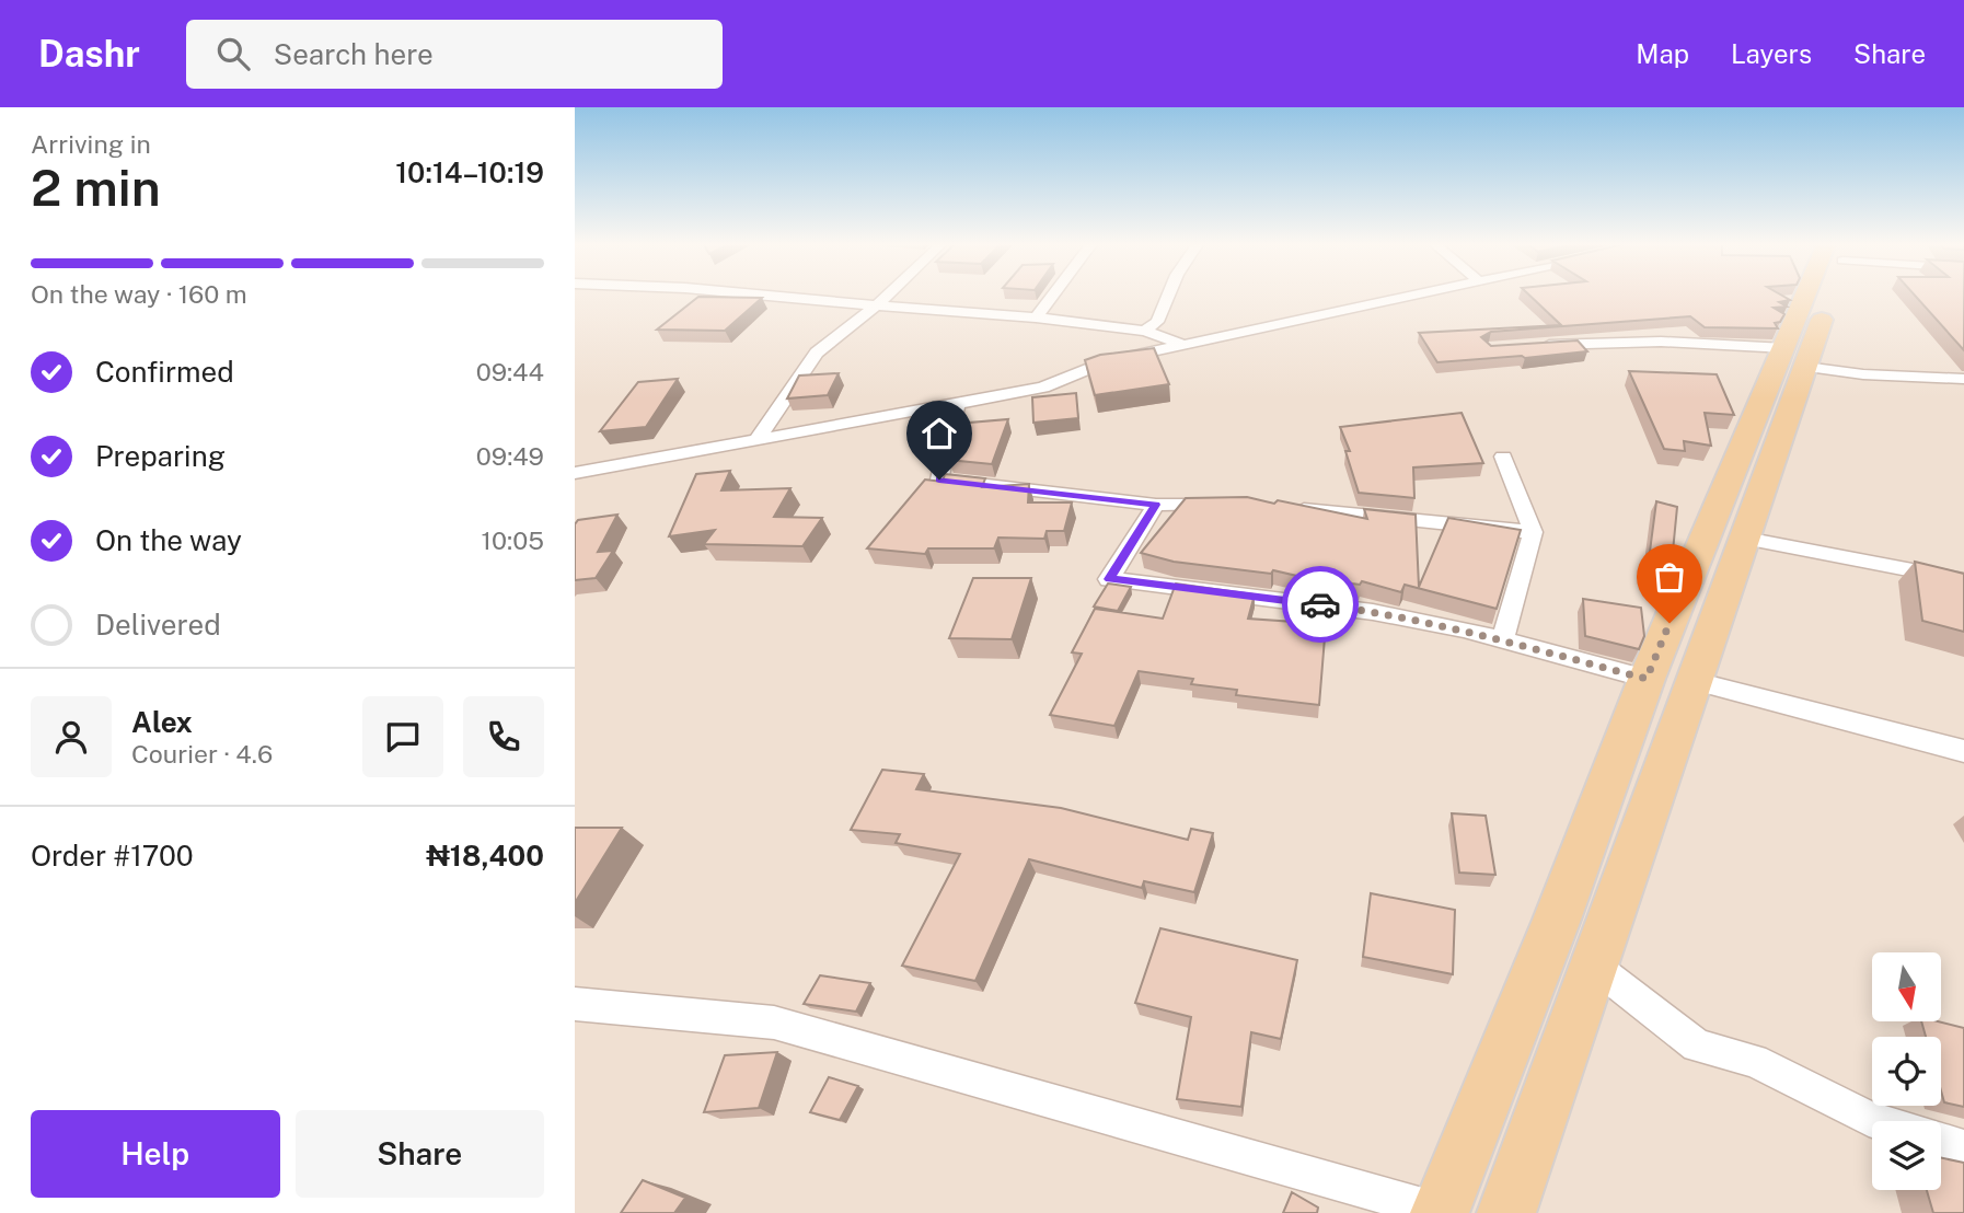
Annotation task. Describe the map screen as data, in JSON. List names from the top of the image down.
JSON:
{
  "north": "bottom",
  "page": {
    "header": "Dashr",
    "search": "Search here",
    "nav": ["Map", "Layers", "Share"],
    "heading": ["2 min", "Arriving in", "10:14–10:19"],
    "panel": [
      "Alex",
      "Courier · 4.6",
      "Order #1700",
      "₦18,400"
    ],
    "bar": "On the way · 160 m",
    "list": [
      ["Confirmed", "09:44"],
      ["Preparing", "09:49"],
      ["On the way", "10:05"],
      "Delivered"
    ],
    "buttons": ["Help", "Share"]
  }
}
